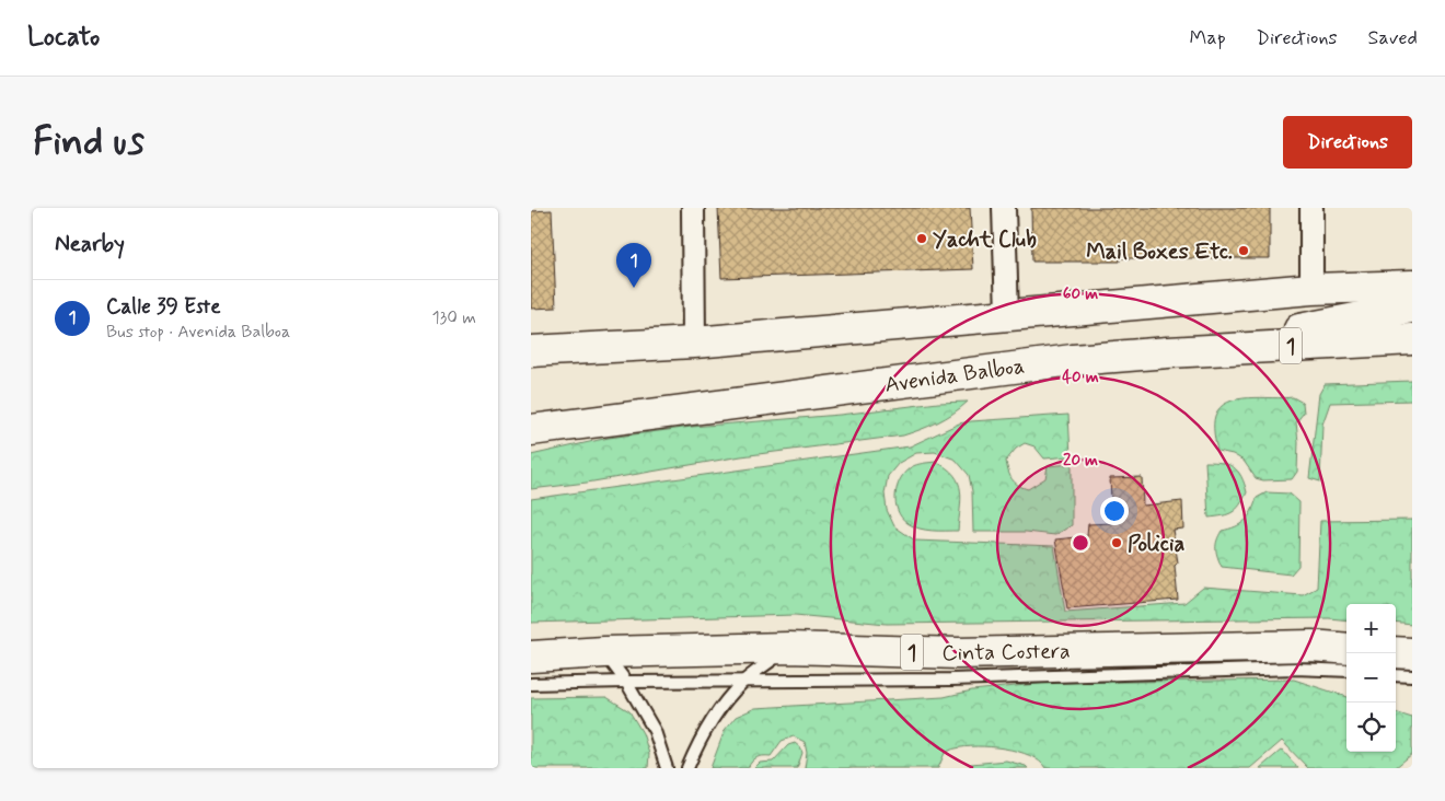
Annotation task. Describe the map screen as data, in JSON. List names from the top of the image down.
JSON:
{
  "streets": {
    "main road": ["1", "Avenida Balboa", "Cinta Costera"]
  },
  "places": ["Yacht Club", "Mail Boxes Etc.", "Policia"],
  "page": {
    "header": "Locato",
    "nav": ["Map", "Directions", "Saved"],
    "buttons": "Directions",
    "title": "Find us",
    "heading": "Nearby",
    "pins": "1",
    "list": [
      {
        "mark": "1",
        "name": "Calle 39 Este",
        "note": "Bus stop · Avenida Balboa",
        "value": "130 m"
      }
    ],
    "map_buttons": ["+", "−"]
  },
  "rings": ["60 m", "40 m", "20 m"]
}
